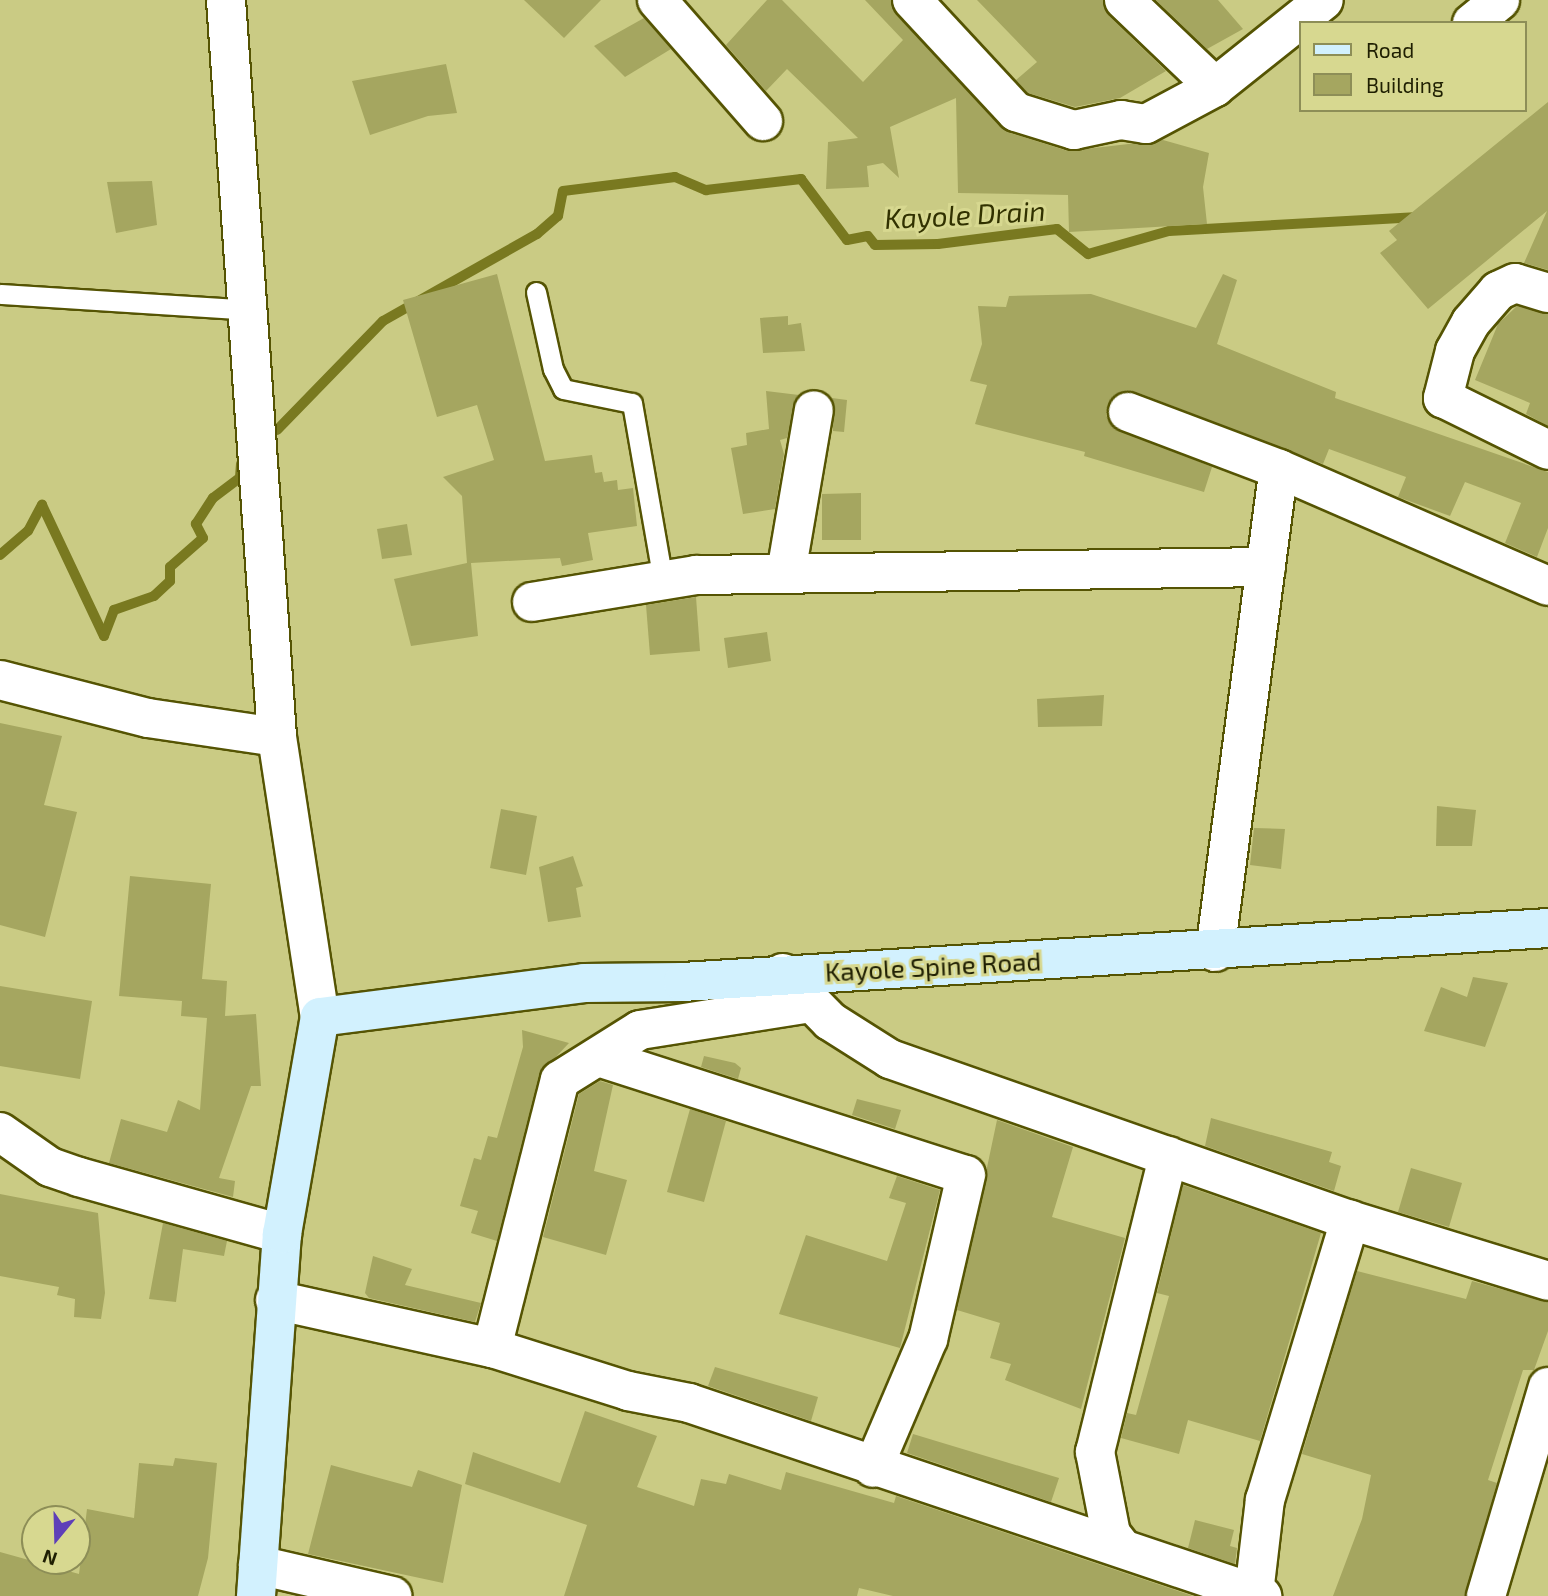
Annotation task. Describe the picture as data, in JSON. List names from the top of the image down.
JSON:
{
  "streets": {
    "main road": ["Kayole Spine Road"]
  },
  "water": ["Kayole Drain"],
  "legend": ["Road", "Building"],
  "north": "bottom"
}
